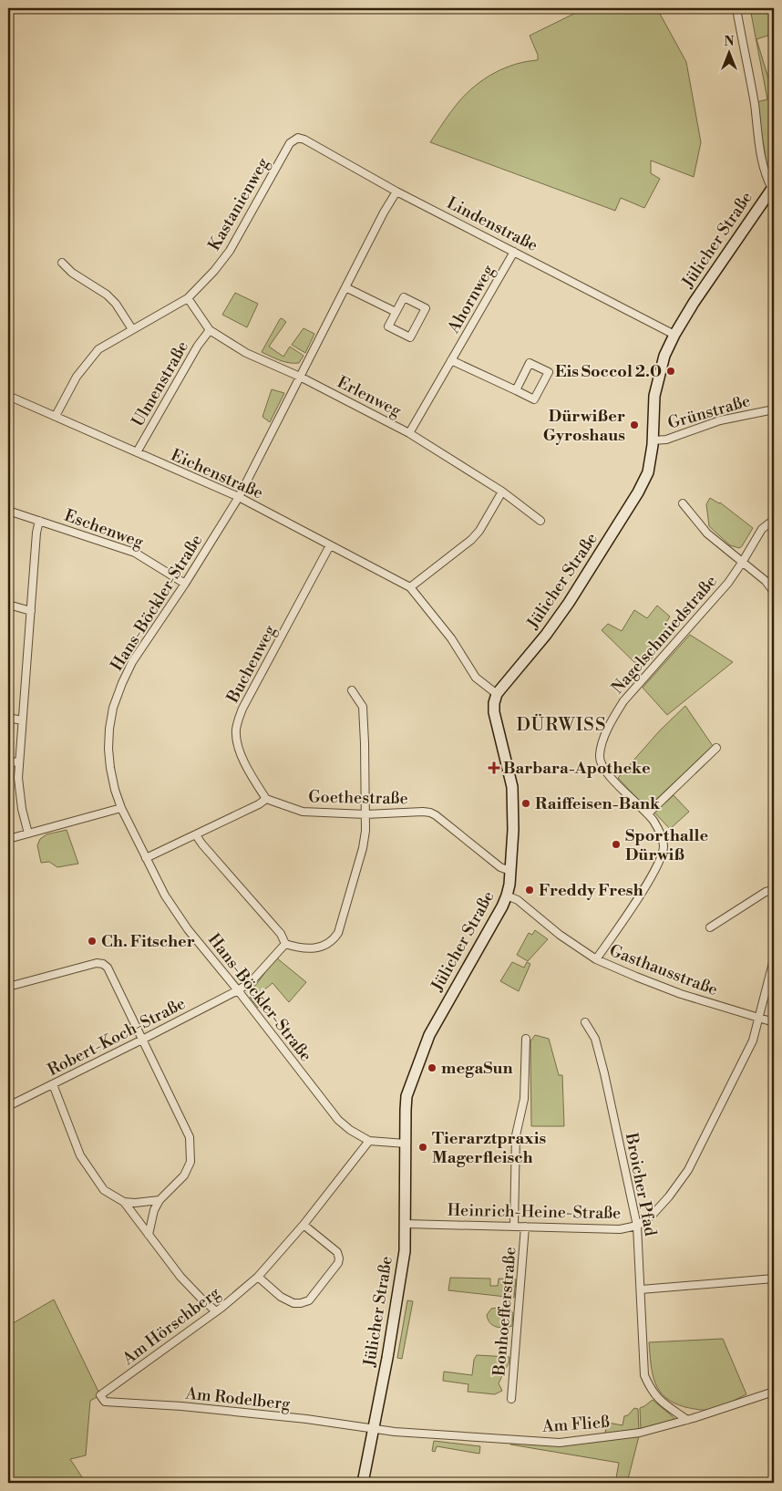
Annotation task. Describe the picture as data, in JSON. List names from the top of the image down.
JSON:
{
  "streets": {
    "street": [
      "Kastanienweg",
      "Lindenstraße",
      "Jülicher Straße",
      "Ahornweg",
      "Ulmenstraße",
      "Erlenweg",
      "Grünstraße",
      "Eichenstraße",
      "Eschenweg",
      "Hans-Böckler-Straße",
      "Nagelschmiedstraße",
      "Buchenweg",
      "Goethestraße",
      "Gasthausstraße",
      "Robert-Koch-Straße",
      "Broicher Pfad",
      "Heinrich-Heine-Straße",
      "Bonhoefferstraße",
      "Am Hörschberg",
      "Am Rodelberg",
      "Am Fließ"
    ]
  },
  "crossings": [
    ["Kastanienweg", "Lindenstraße"],
    ["Kastanienweg", "Erlenweg"],
    ["Kastanienweg", "Eichenstraße"],
    ["Lindenstraße", "Jülicher Straße"],
    ["Lindenstraße", "Ahornweg"],
    ["Lindenstraße", "Hans-Böckler-Straße"],
    ["Jülicher Straße", "Grünstraße"],
    ["Jülicher Straße", "Eichenstraße"],
    ["Jülicher Straße", "Hans-Böckler-Straße"],
    ["Jülicher Straße", "Goethestraße"],
    ["Jülicher Straße", "Gasthausstraße"],
    ["Jülicher Straße", "Heinrich-Heine-Straße"],
    ["Jülicher Straße", "Am Rodelberg"],
    ["Jülicher Straße", "Am Fließ"],
    ["Ahornweg", "Erlenweg"],
    ["Ulmenstraße", "Erlenweg"],
    ["Ulmenstraße", "Eichenstraße"],
    ["Erlenweg", "Hans-Böckler-Straße"],
    ["Eichenstraße", "Hans-Böckler-Straße"],
    ["Eichenstraße", "Buchenweg"],
    ["Eschenweg", "Hans-Böckler-Straße"],
    ["Hans-Böckler-Straße", "Robert-Koch-Straße"],
    ["Hans-Böckler-Straße", "Am Hörschberg"],
    ["Nagelschmiedstraße", "Gasthausstraße"],
    ["Buchenweg", "Goethestraße"],
    ["Gasthausstraße", "Heinrich-Heine-Straße"],
    ["Broicher Pfad", "Heinrich-Heine-Straße"],
    ["Broicher Pfad", "Am Fließ"],
    ["Heinrich-Heine-Straße", "Bonhoefferstraße"],
    ["Am Hörschberg", "Am Rodelberg"],
    ["Am Rodelberg", "Am Fließ"]
  ],
  "districts": ["DÜRWISS"],
  "places": {
    "other": [
      "Eis Soccol 2.0",
      "Dürwißer Gyroshaus",
      "Raiffeisen-Bank",
      "Sporthalle Dürwiß",
      "Freddy Fresh",
      "Ch. Fitscher",
      "megaSun",
      "Tierarztpraxis Magerfleisch"
    ],
    "health": ["Barbara-Apotheke"]
  },
  "north": "top"
}
